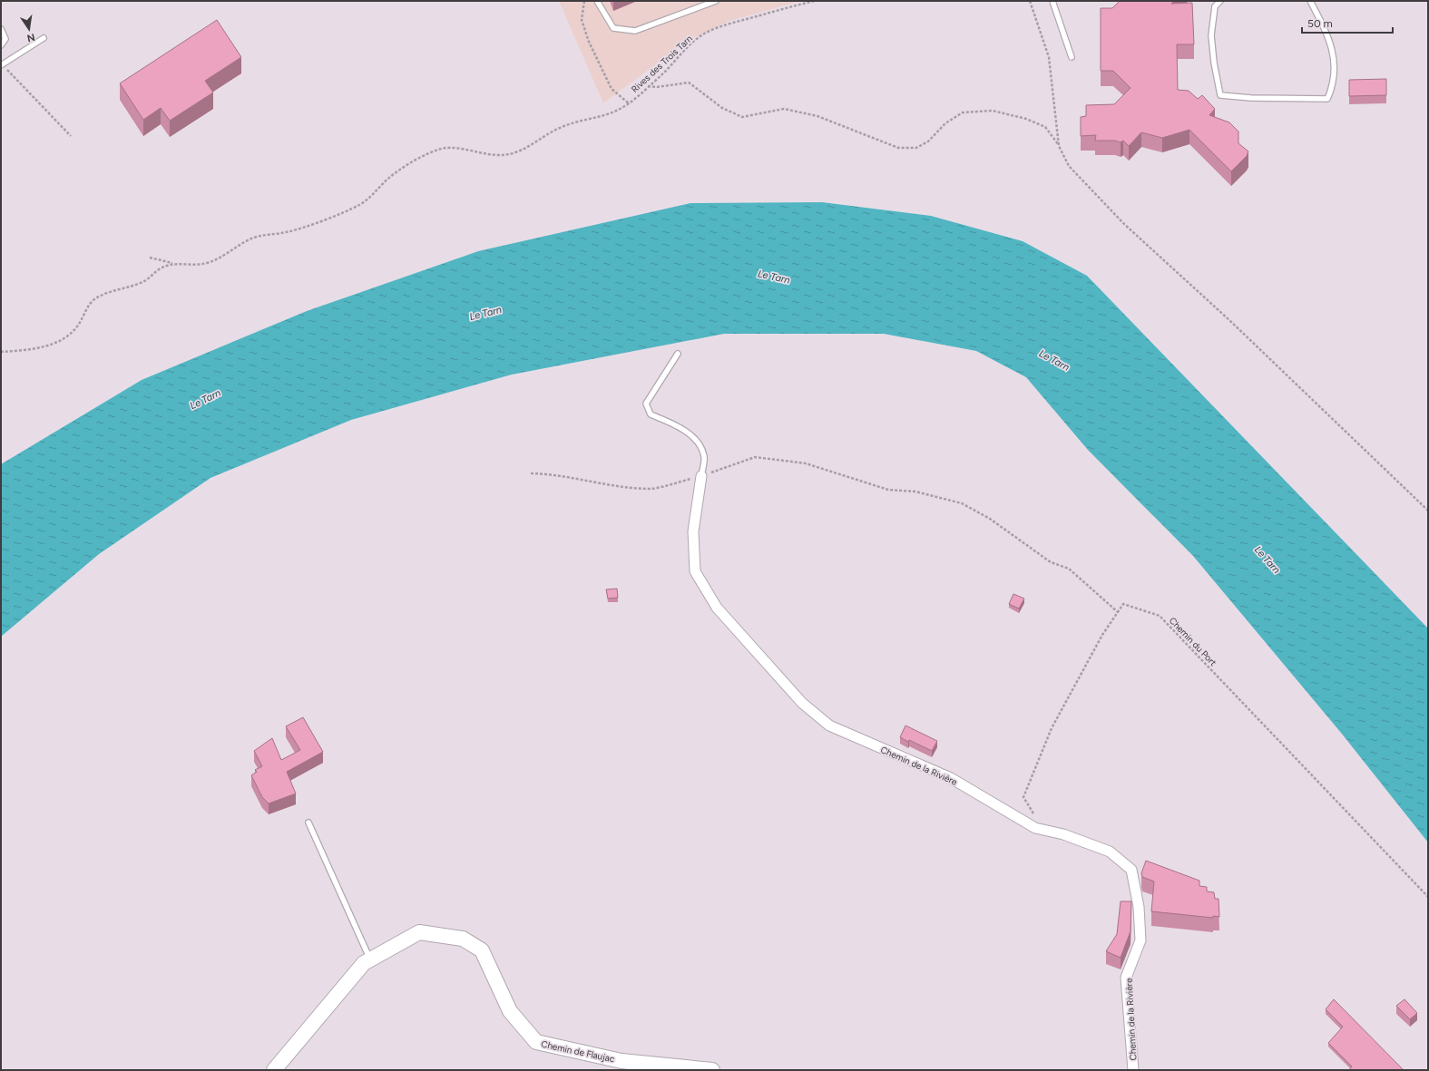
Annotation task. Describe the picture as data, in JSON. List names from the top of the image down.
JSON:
{
  "streets": {
    "street": ["Chemin de la Rivière", "Chemin de Flaujac"],
    "path": ["Rives des Trois Tarn", "Chemin du Port"]
  },
  "water": ["Le Tarn"],
  "scale_bar": "50 m",
  "north": "bottom"
}
